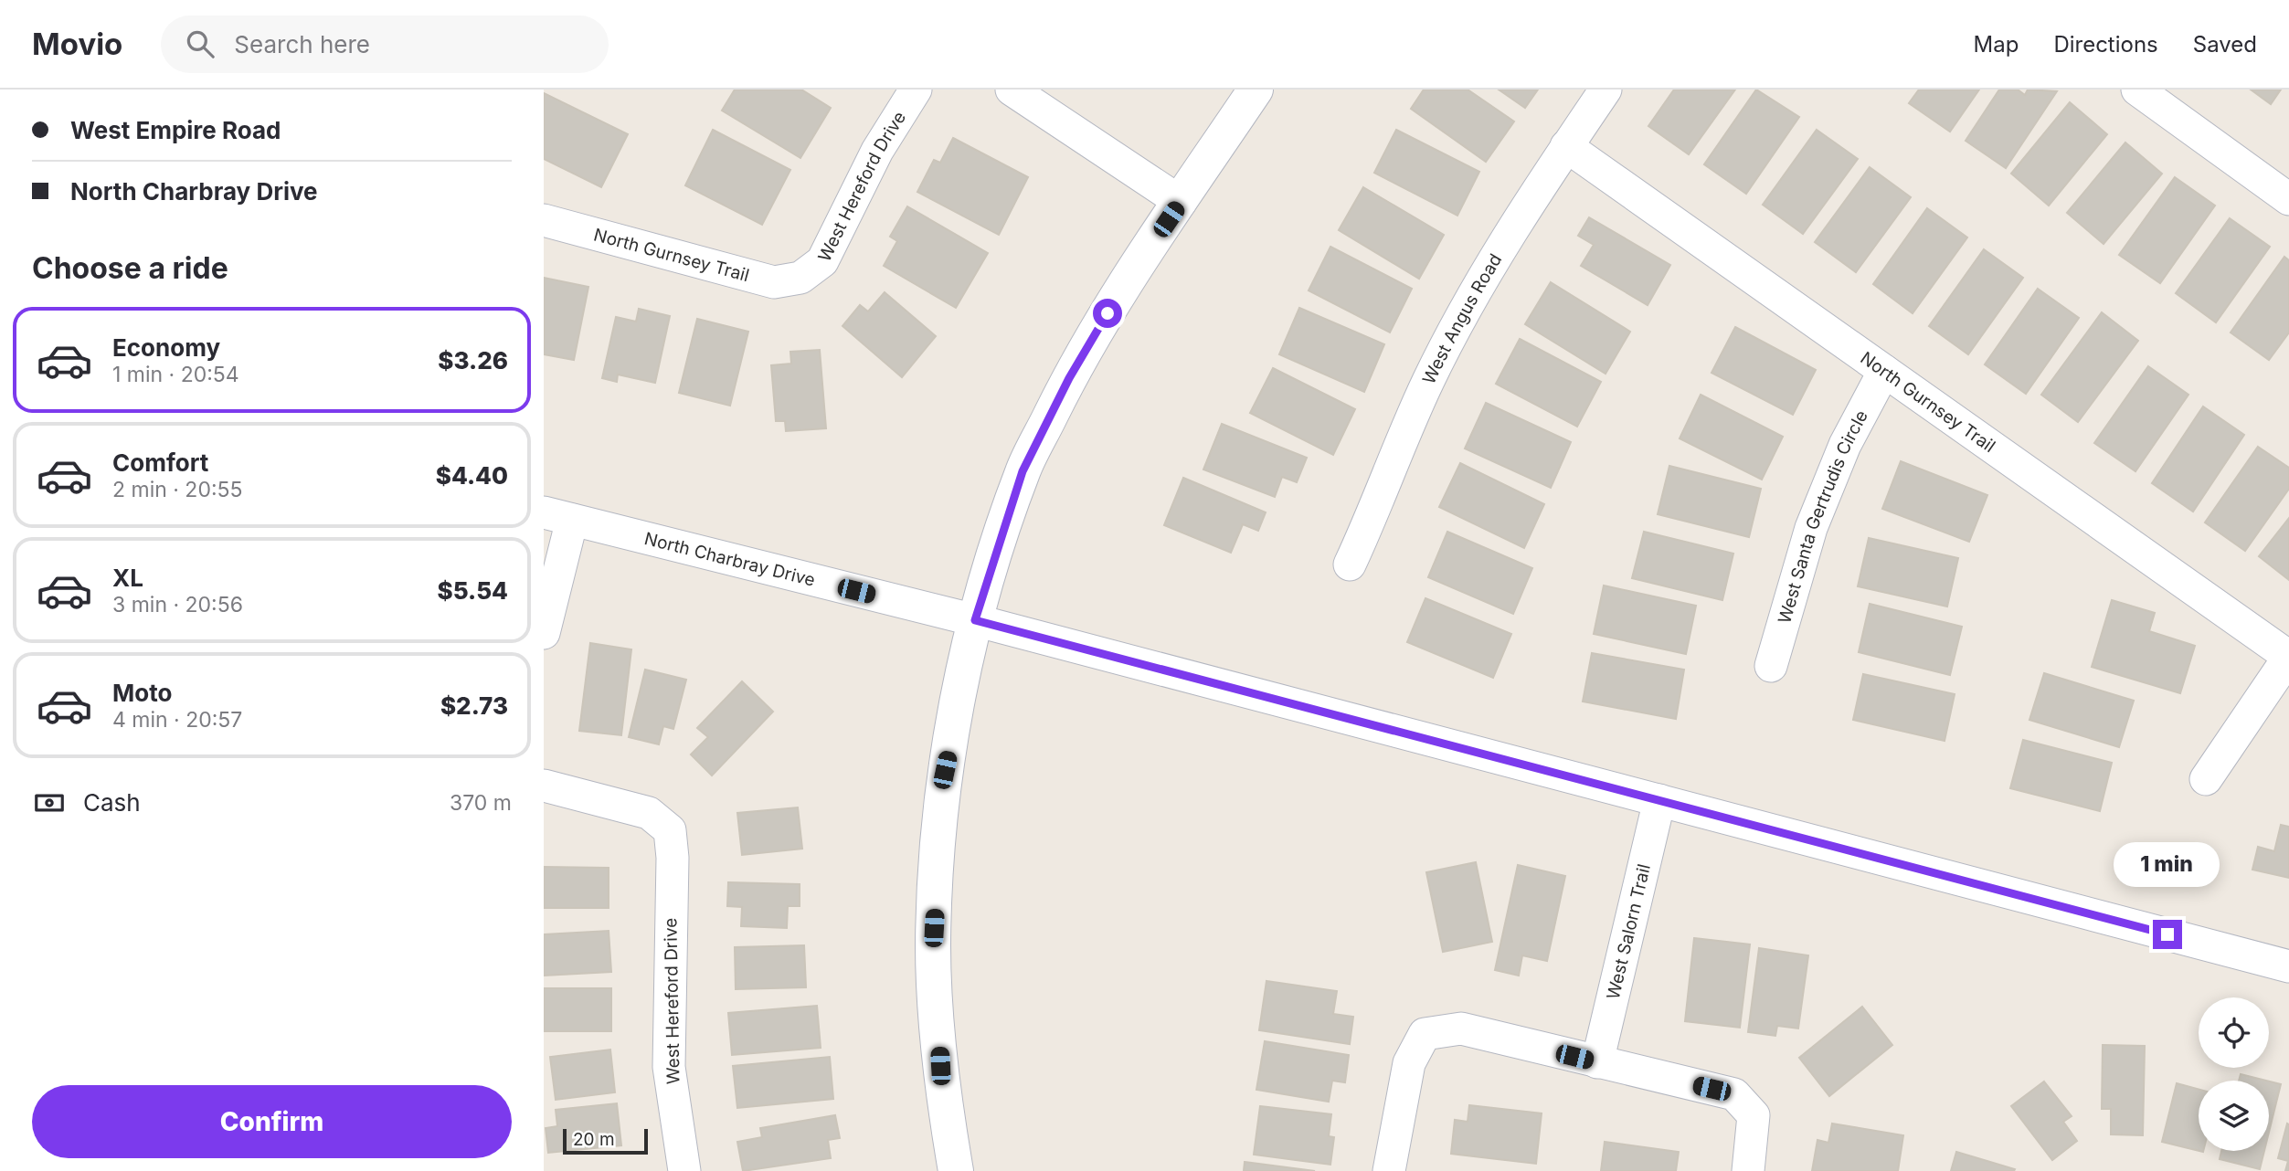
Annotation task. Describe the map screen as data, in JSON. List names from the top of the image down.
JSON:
{
  "streets": {
    "street": [
      "West Hereford Drive",
      "North Gurnsey Trail",
      "West Angus Road",
      "West Santa Gertrudis Circle",
      "North Charbray Drive",
      "West Salorn Trail"
    ]
  },
  "crossings": [
    ["West Hereford Drive", "North Gurnsey Trail"],
    ["North Gurnsey Trail", "West Angus Road"],
    ["North Gurnsey Trail", "West Santa Gertrudis Circle"],
    ["North Charbray Drive", "West Salorn Trail"]
  ],
  "scale_bar": "20 m",
  "page": {
    "header": "Movio",
    "search": "Search here",
    "nav": ["Map", "Directions", "Saved"],
    "banner": ["West Empire Road", "North Charbray Drive"],
    "heading": "Choose a ride",
    "list": [
      {
        "name": "Economy",
        "note": "1 min · 20:54",
        "value": "$3.26"
      },
      {
        "name": "Comfort",
        "note": "2 min · 20:55",
        "value": "$4.40"
      },
      {
        "name": "XL",
        "note": "3 min · 20:56",
        "value": "$5.54"
      },
      {
        "name": "Moto",
        "note": "4 min · 20:57",
        "value": "$2.73"
      }
    ],
    "pay": ["Cash", "370 m"],
    "bubble": "1 min",
    "buttons": "Confirm",
    "scale": "20 m"
  }
}
